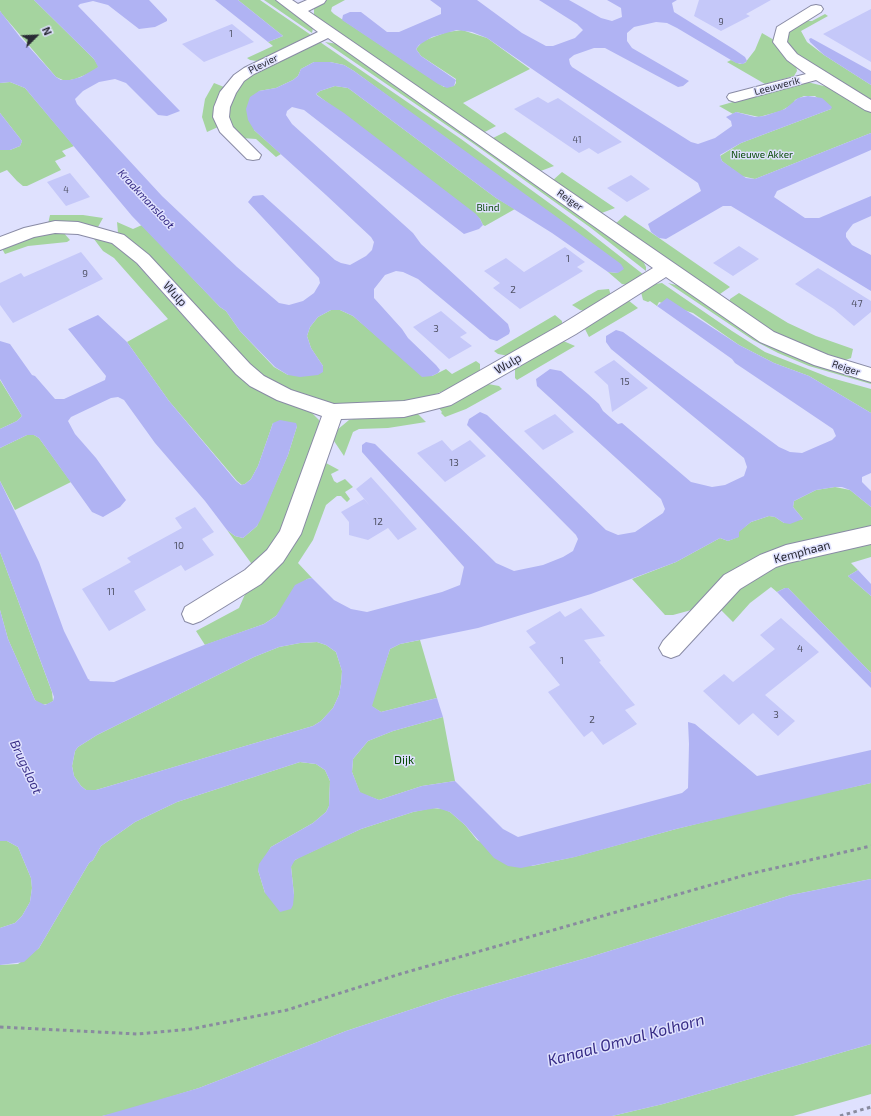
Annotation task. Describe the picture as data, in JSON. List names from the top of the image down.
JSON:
{
  "streets": {
    "street": [
      "Plevier",
      "Leeuwerik",
      "Reiger",
      "Wulp",
      "Kemphaan"
    ]
  },
  "crossings": [
    ["Plevier", "Reiger"],
    ["Reiger", "Wulp"]
  ],
  "water": ["Kraakmansloot", "Brugsloot", "Kanaal Omval Kolhorn"],
  "parks": ["Nieuwe Akker", "Blind", "Dijk"],
  "house_numbers": [
    "9",
    "1",
    "41",
    "4",
    "1",
    "9",
    "2",
    "47",
    "3",
    "15",
    "13",
    "12",
    "10",
    "11",
    "4",
    "1",
    "3",
    "2"
  ],
  "north": "top right"
}
